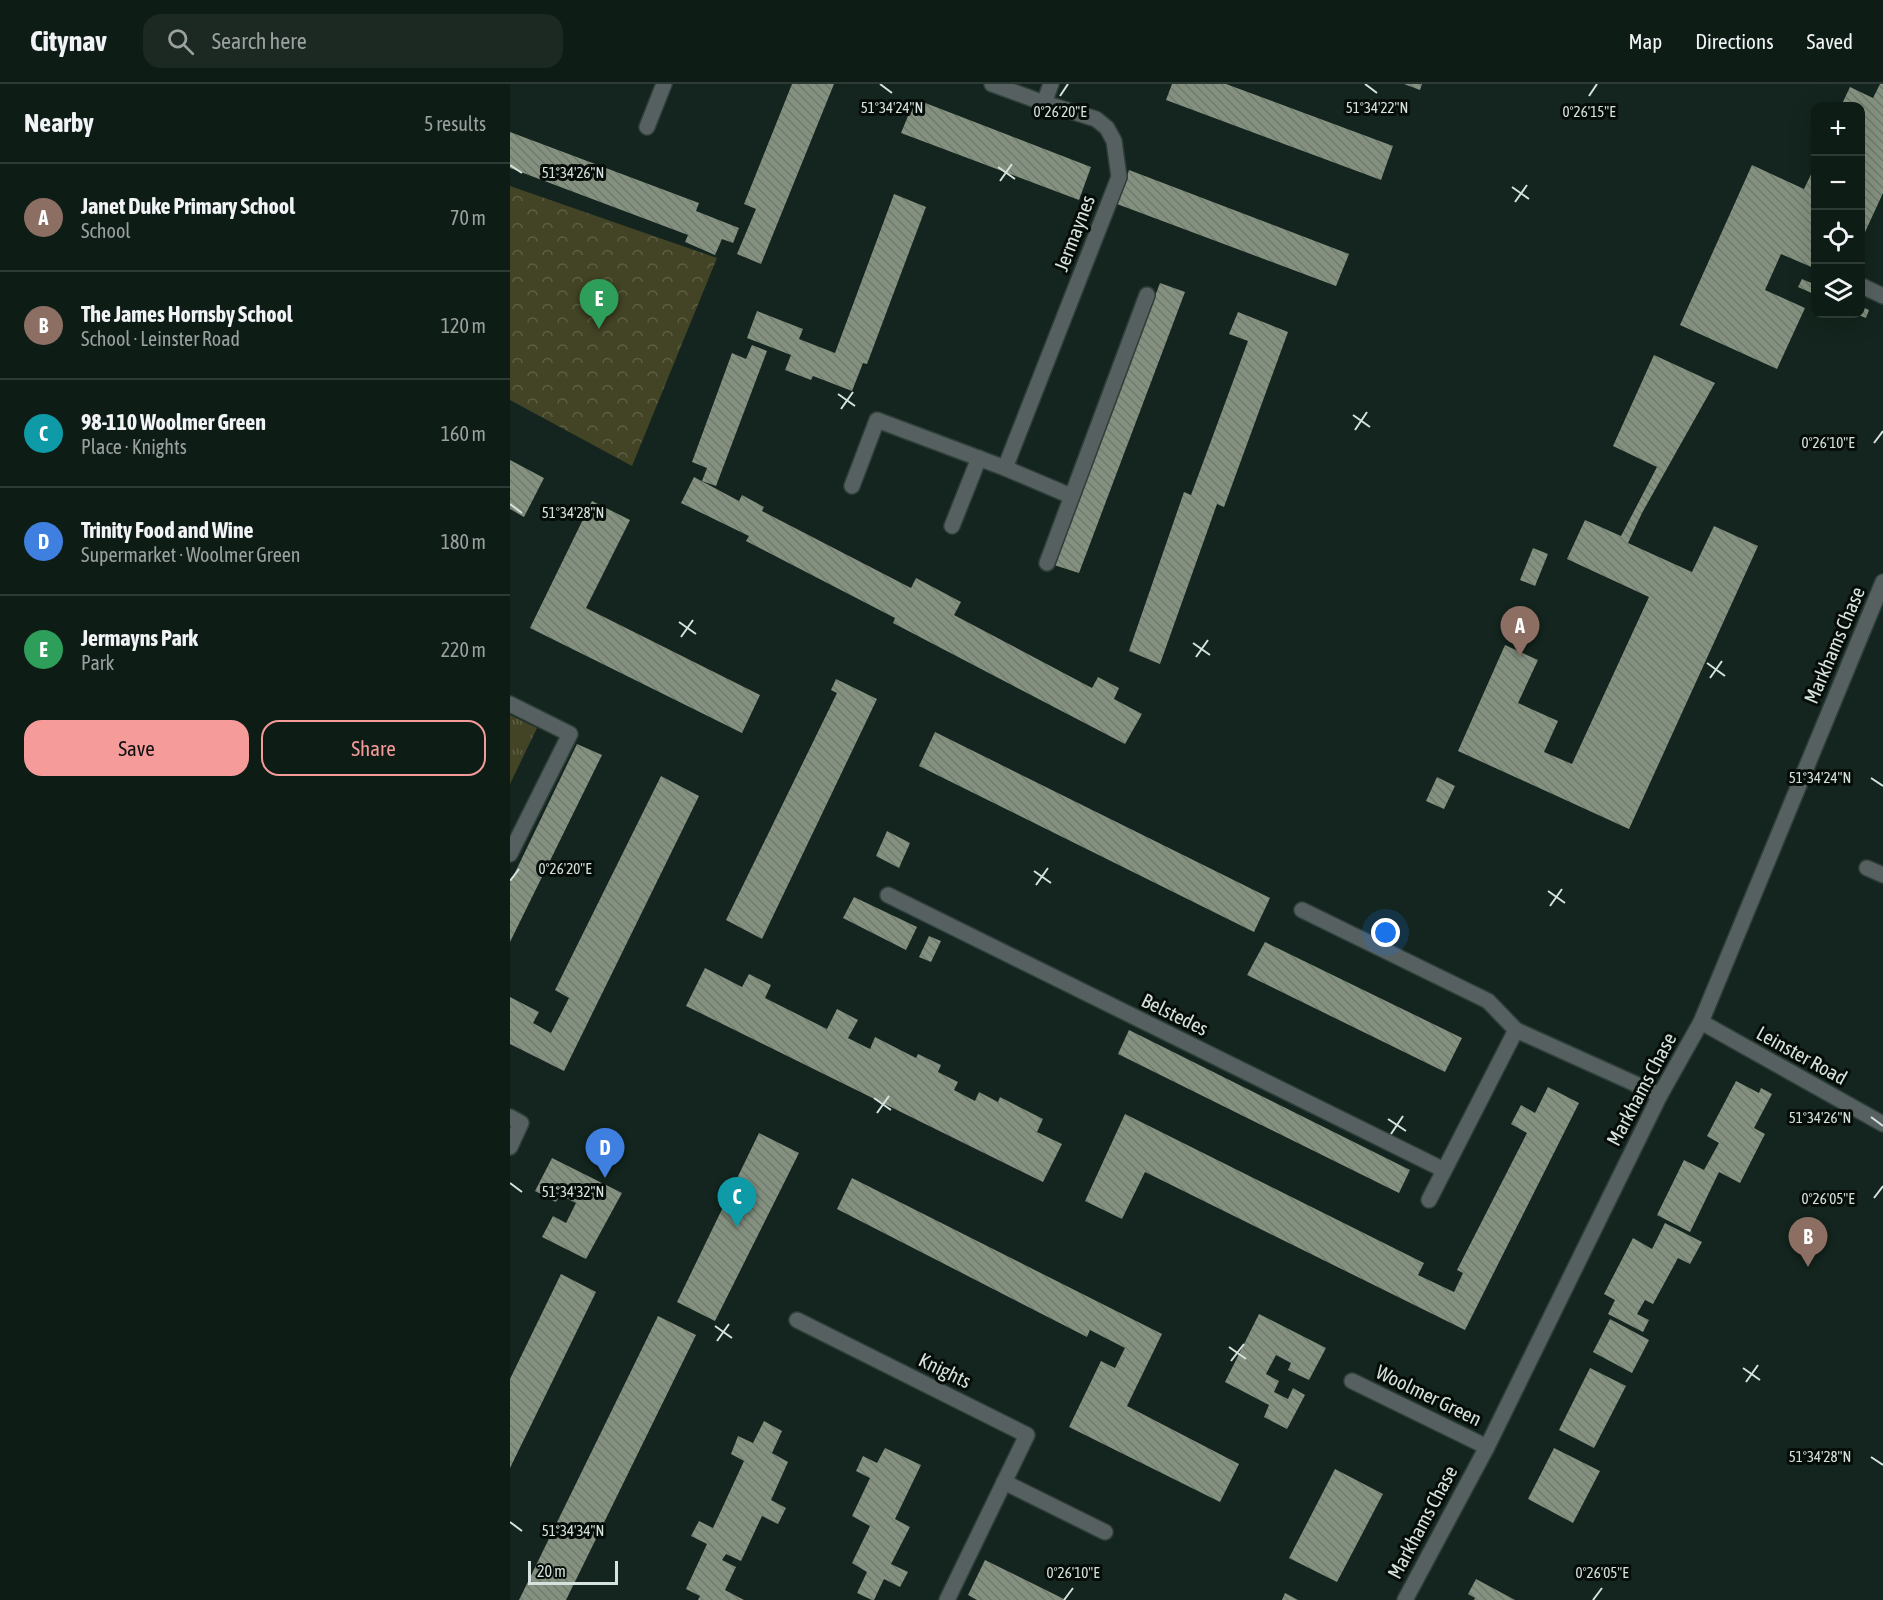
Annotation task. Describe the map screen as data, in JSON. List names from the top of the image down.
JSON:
{
  "streets": {
    "street": [
      "Jermaynes",
      "Markhams Chase",
      "Belstedes",
      "Leinster Road",
      "Knights",
      "Woolmer Green"
    ]
  },
  "crossings": [
    ["Markhams Chase", "Leinster Road"],
    ["Markhams Chase", "Woolmer Green"]
  ],
  "scale_bar": "20 m",
  "page": {
    "header": "Citynav",
    "search": "Search here",
    "nav": ["Map", "Directions", "Saved"],
    "heading": ["Nearby", "5 results"],
    "map_buttons": ["+", "−"],
    "list": [
      {
        "mark": "A",
        "name": "Janet Duke Primary School",
        "note": "School",
        "value": "70 m"
      },
      {
        "mark": "B",
        "name": "The James Hornsby School",
        "note": "School · Leinster Road",
        "value": "120 m"
      },
      {
        "mark": "C",
        "name": "98-110 Woolmer Green",
        "note": "Place · Knights",
        "value": "160 m"
      },
      {
        "mark": "D",
        "name": "Trinity Food and Wine",
        "note": "Supermarket · Woolmer Green",
        "value": "180 m"
      },
      {
        "mark": "E",
        "name": "Jermayns Park",
        "note": "Park",
        "value": "220 m"
      }
    ],
    "pins": [
      "E",
      "A",
      "D",
      "C",
      "B"
    ],
    "buttons": ["Save", "Share"],
    "scale": "20 m"
  },
  "coordinates": [
    "51°34'24\"N",
    "51°34'22\"N",
    "0°26'20\"E",
    "0°26'15\"E",
    "51°34'26\"N",
    "0°26'10\"E",
    "51°34'28\"N",
    "51°34'32\"N",
    "0°26'05\"E",
    "51°34'34\"N"
  ]
}
